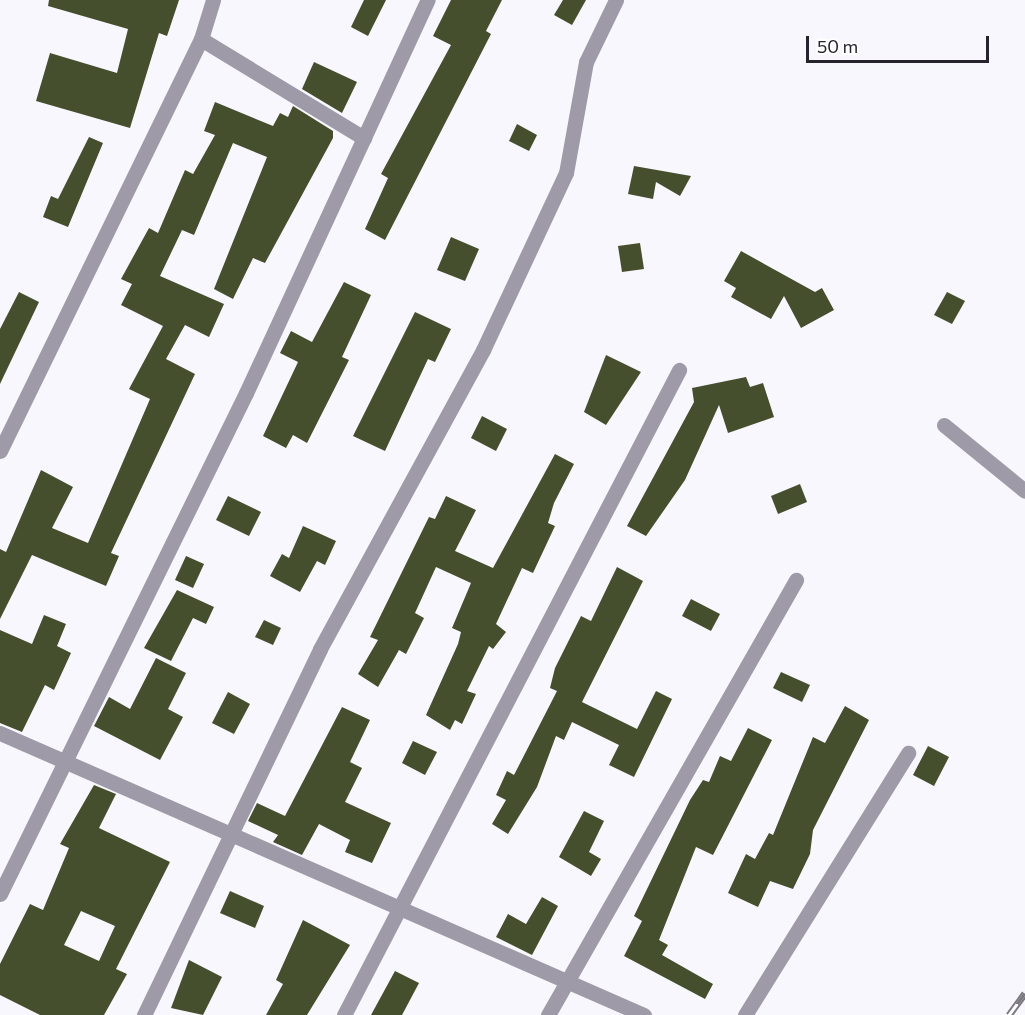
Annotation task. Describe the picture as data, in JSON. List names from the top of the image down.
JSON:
{
  "scale_bar": "50 m"
}
